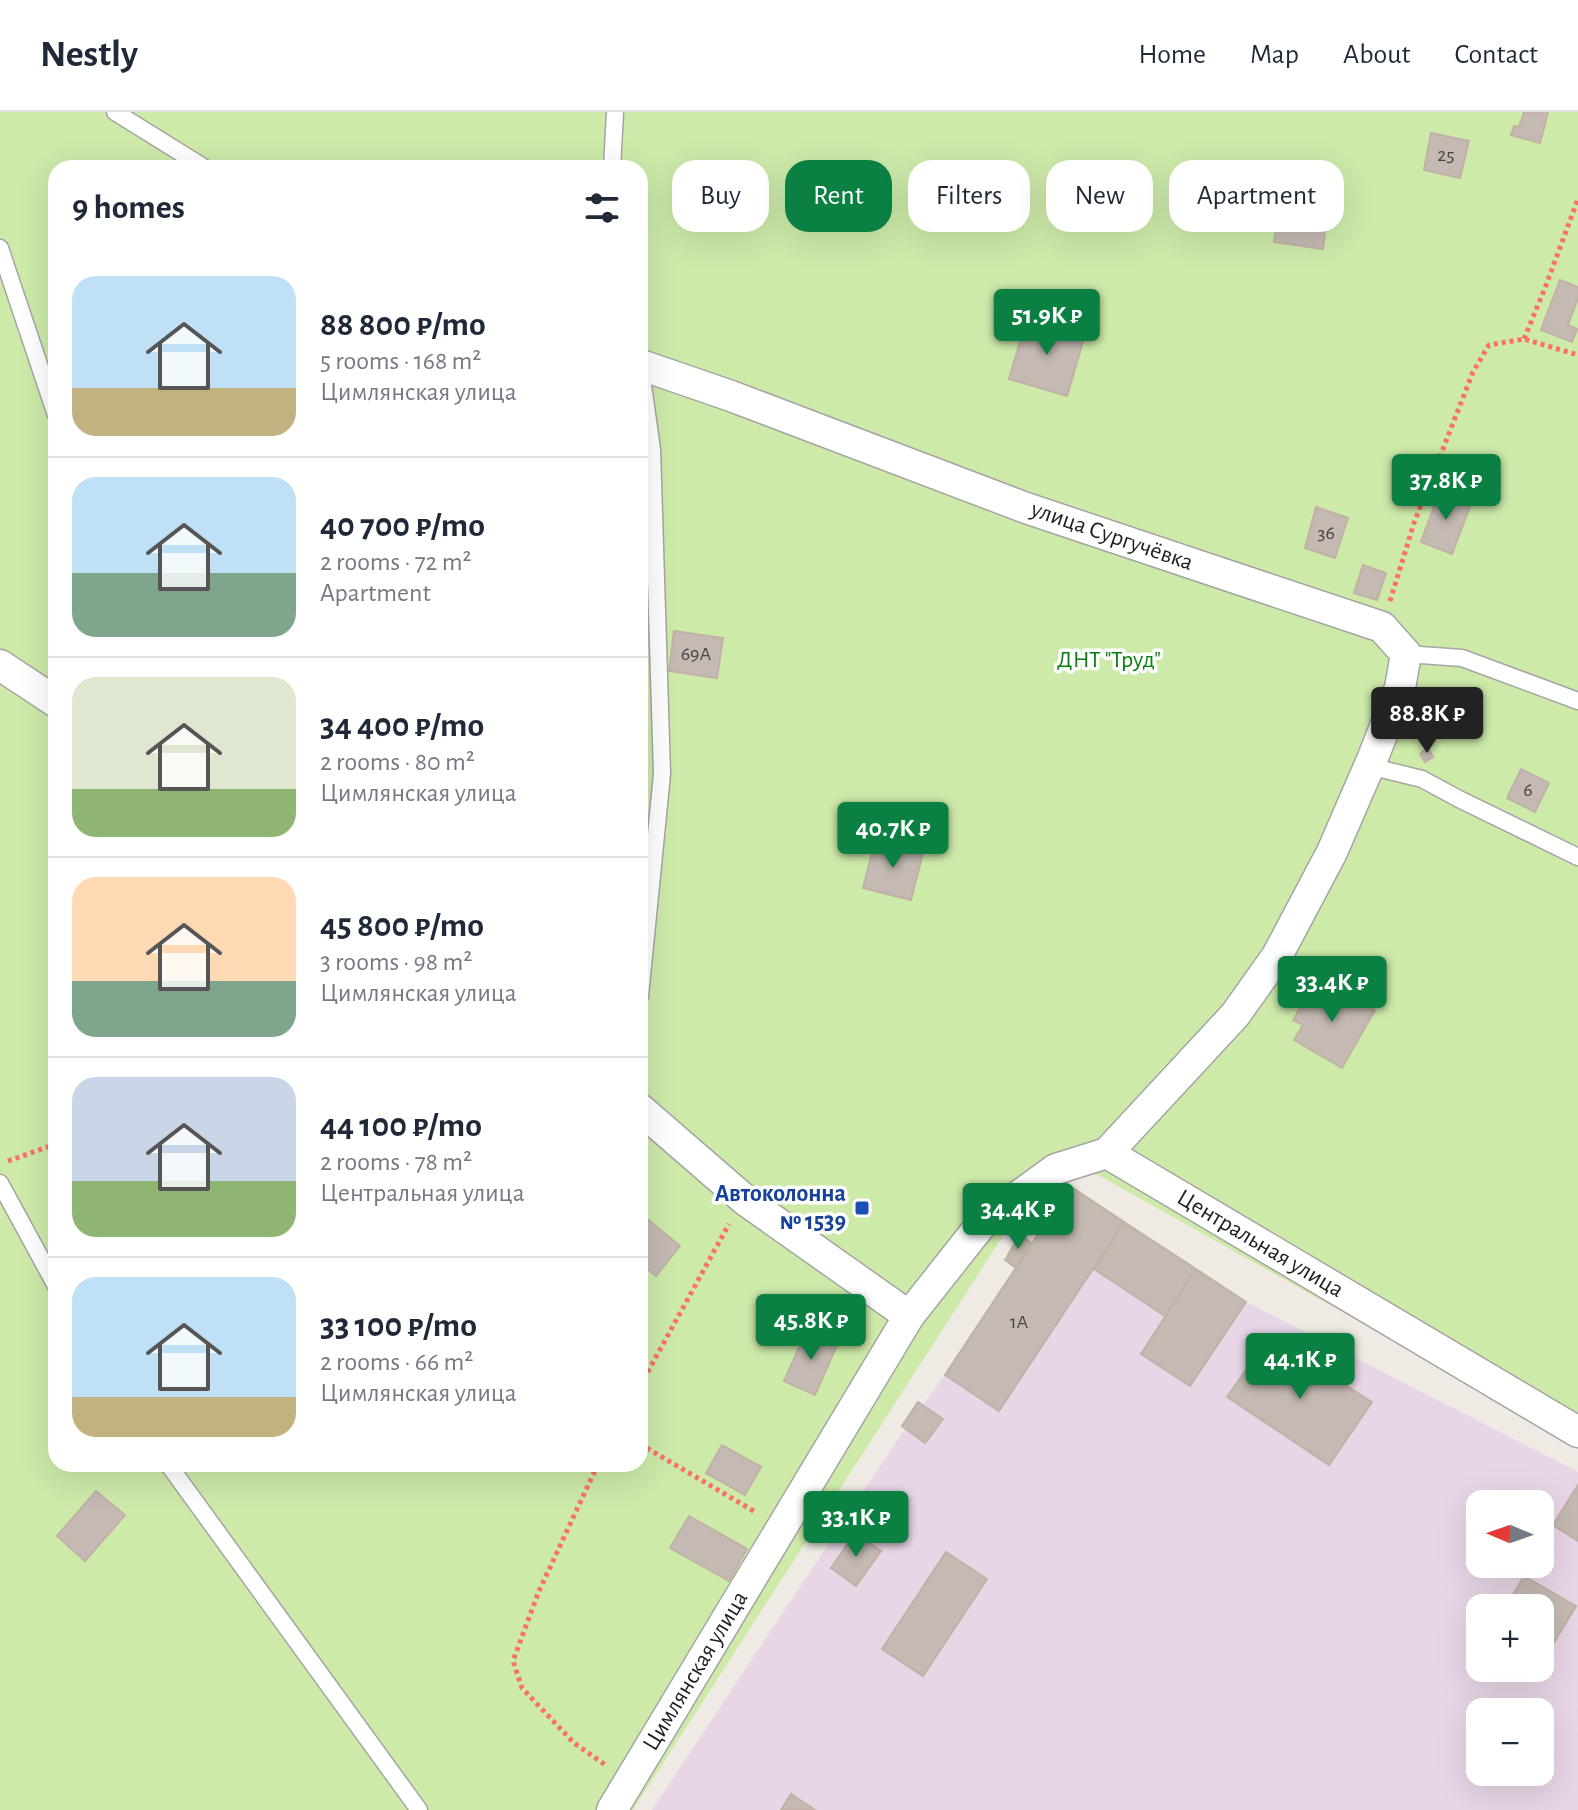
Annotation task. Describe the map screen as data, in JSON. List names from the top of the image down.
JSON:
{
  "streets": {
    "street": ["улица Сургучёвка", "Центральная улица", "Цимлянская улица"]
  },
  "crossings": [
    ["улица Сургучёвка", "Цимлянская улица"],
    ["Центральная улица", "Цимлянская улица"]
  ],
  "parks": ["ДНТ \"Труд\""],
  "places": {
    "transit": ["Автоколонна № 1539"]
  },
  "house_numbers": [
    "25",
    "36",
    "69А",
    "6",
    "1А"
  ],
  "north": "left",
  "page": {
    "header": "Nestly",
    "nav": [
      "Home",
      "Map",
      "About",
      "Contact"
    ],
    "chip": [
      "Buy",
      "Rent",
      "Filters",
      "New",
      "Apartment"
    ],
    "heading": "9 homes",
    "list": [
      {
        "name": "88 800 ₽/mo",
        "note": "5 rooms · 168 m² · Цимлянская улица"
      },
      {
        "name": "40 700 ₽/mo",
        "note": "2 rooms · 72 m² · Apartment"
      },
      {
        "name": "34 400 ₽/mo",
        "note": "2 rooms · 80 m² · Цимлянская улица"
      },
      {
        "name": "45 800 ₽/mo",
        "note": "3 rooms · 98 m² · Цимлянская улица"
      },
      {
        "name": "44 100 ₽/mo",
        "note": "2 rooms · 78 m² · Центральная улица"
      },
      {
        "name": "33 100 ₽/mo",
        "note": "2 rooms · 66 m² · Цимлянская улица"
      }
    ],
    "price": [
      "51.9K ₽",
      "37.8K ₽",
      "88.8K ₽",
      "40.7K ₽",
      "33.4K ₽",
      "34.4K ₽",
      "45.8K ₽",
      "44.1K ₽",
      "33.1K ₽"
    ],
    "map_buttons": ["+", "−"]
  }
}
